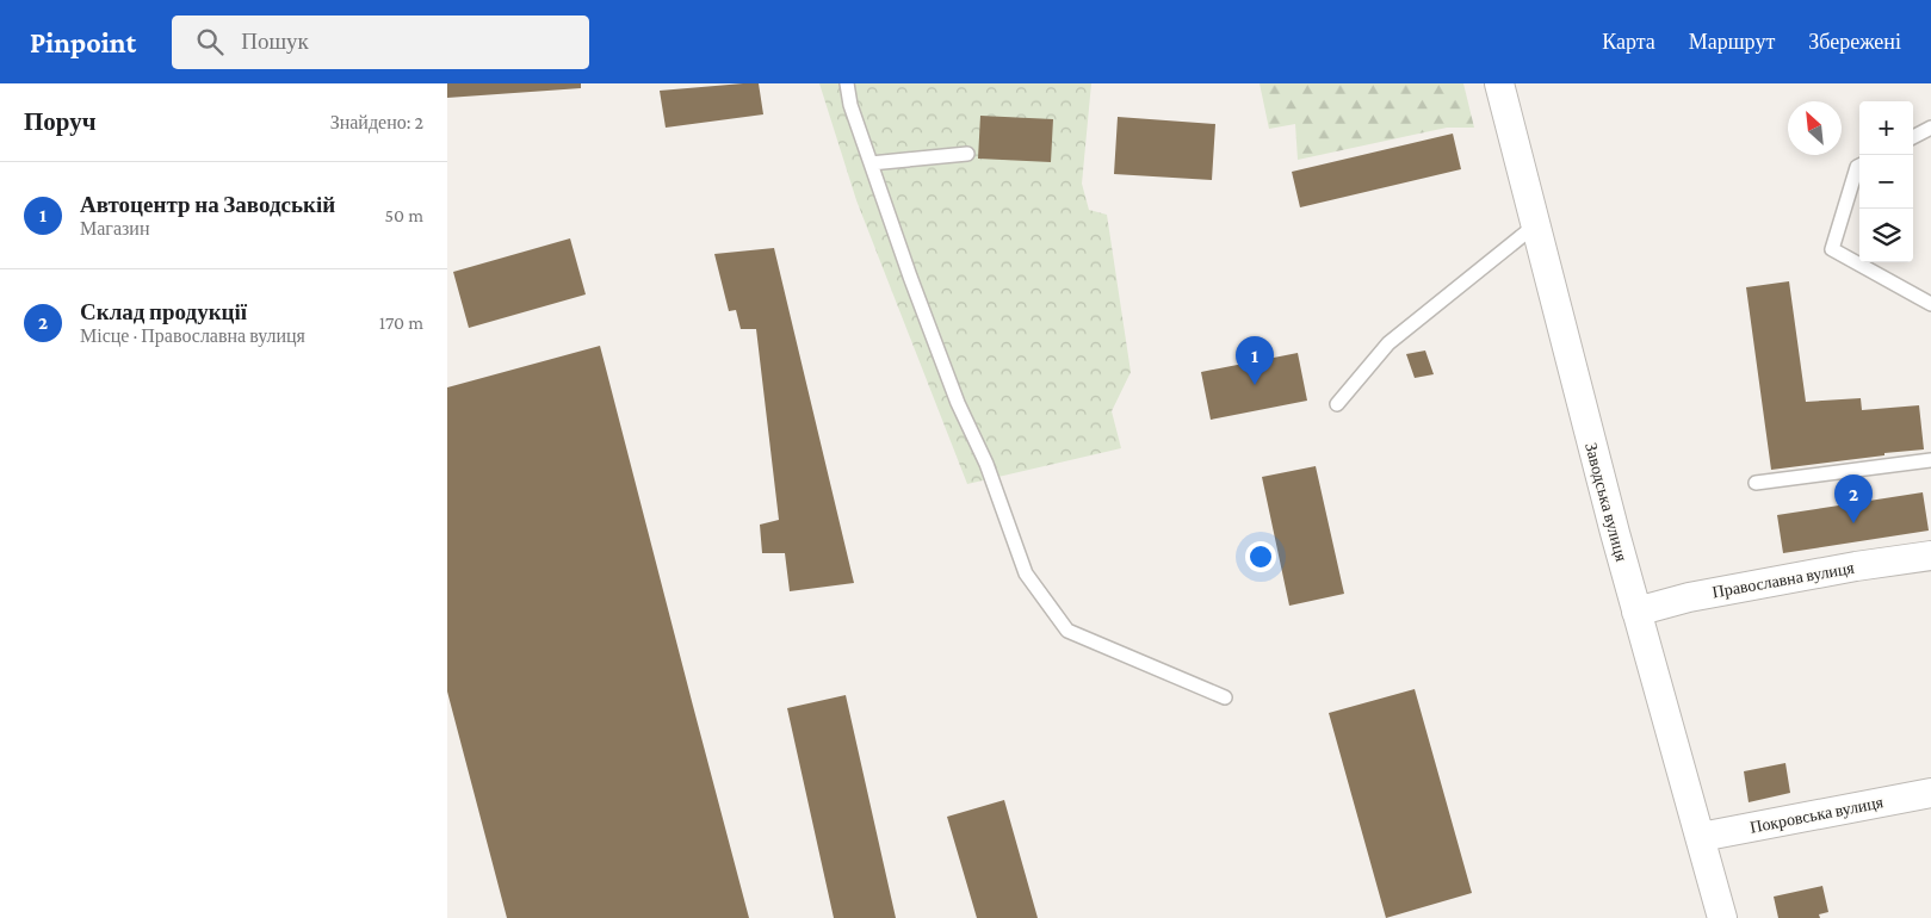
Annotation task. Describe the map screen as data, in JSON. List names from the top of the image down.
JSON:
{
  "streets": {
    "street": ["Заводська вулиця", "Православна вулиця", "Покровська вулиця"]
  },
  "crossings": [
    ["Заводська вулиця", "Православна вулиця"],
    ["Заводська вулиця", "Покровська вулиця"]
  ],
  "north": "top left",
  "page": {
    "header": "Pinpoint",
    "search": "Пошук",
    "nav": ["Карта", "Маршрут", "Збережені"],
    "heading": ["Поруч", "Знайдено: 2"],
    "map_buttons": ["+", "−"],
    "list": [
      {
        "mark": "1",
        "name": "Автоцентр на Заводській",
        "note": "Магазин",
        "value": "50 m"
      },
      {
        "mark": "2",
        "name": "Склад продукції",
        "note": "Місце · Православна вулиця",
        "value": "170 m"
      }
    ],
    "pins": ["1", "2"]
  }
}
